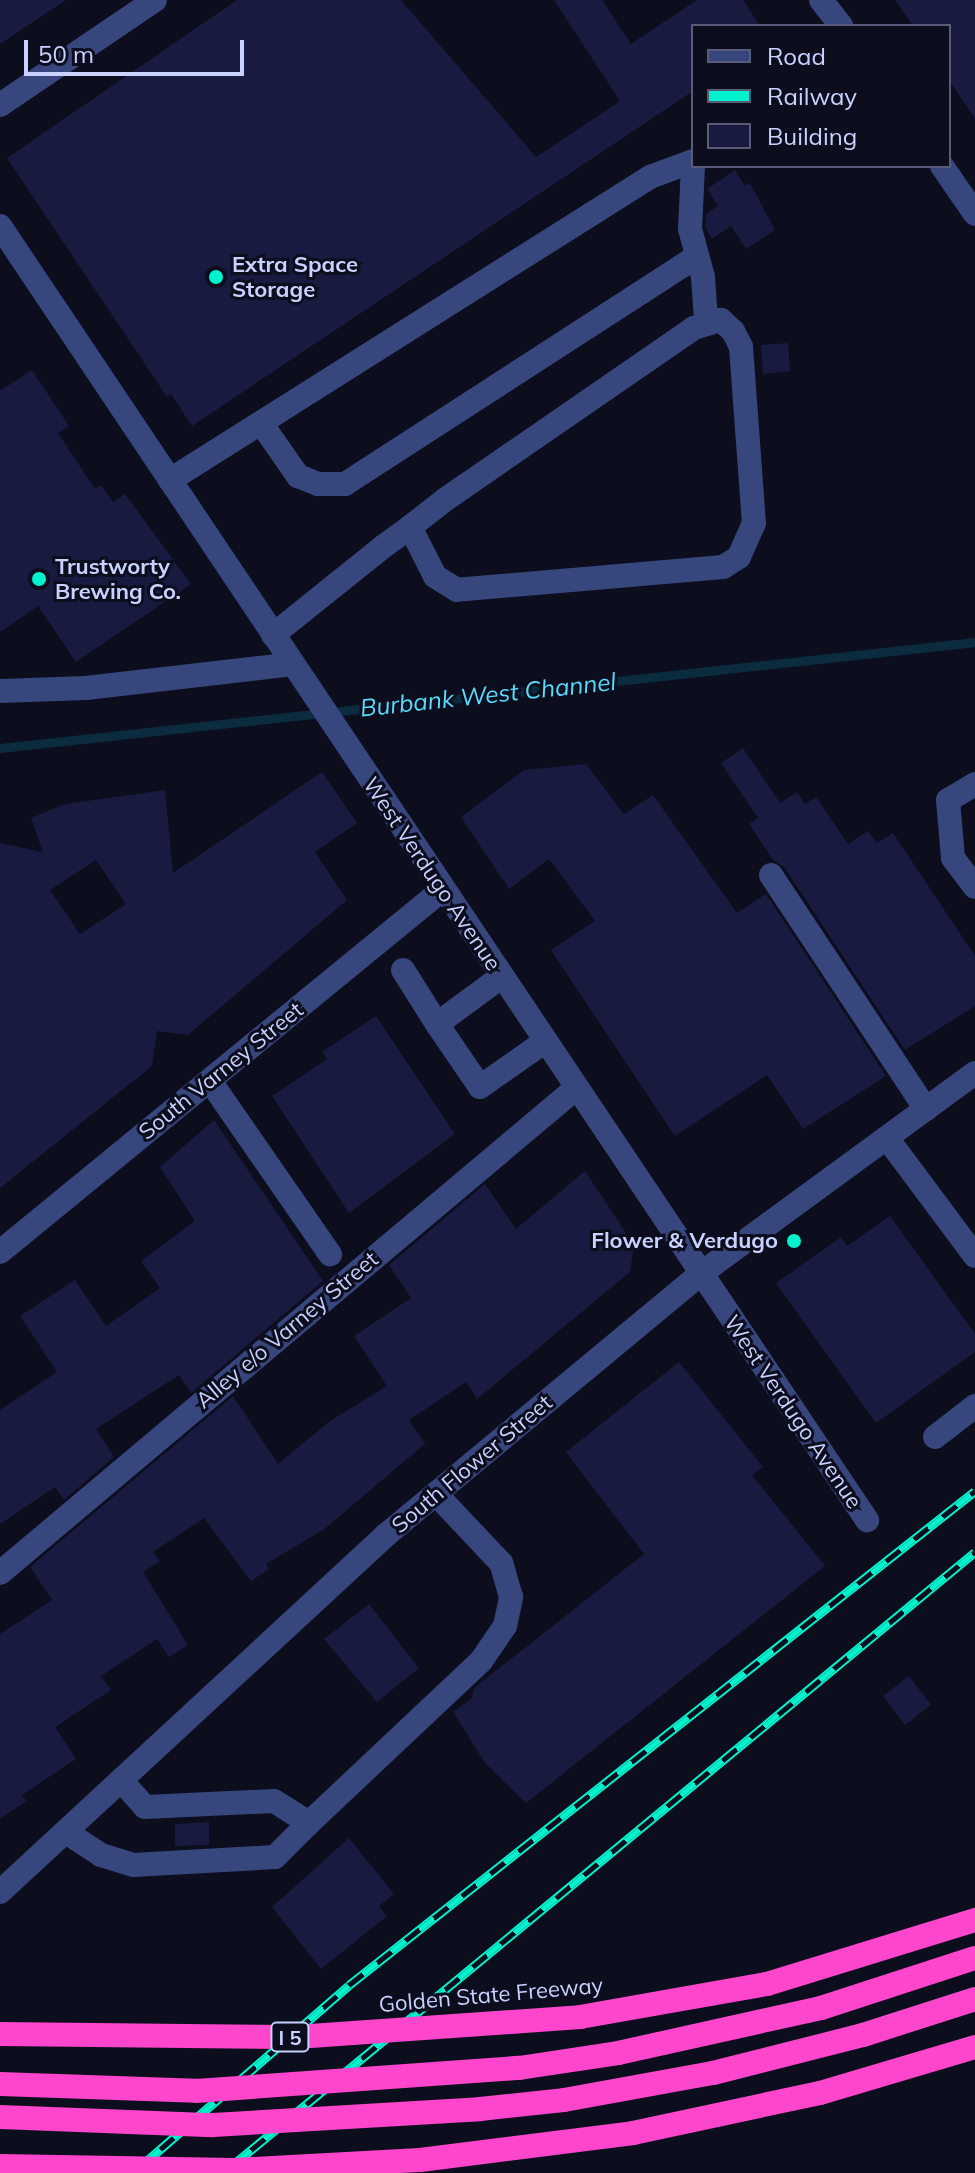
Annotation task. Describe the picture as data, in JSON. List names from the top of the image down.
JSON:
{
  "streets": {
    "highway": ["Golden State Freeway", "I 5"],
    "street": [
      "West Verdugo Avenue",
      "South Varney Street",
      "Alley e/o Varney Street",
      "South Flower Street"
    ]
  },
  "crossings": [
    ["West Verdugo Avenue", "South Varney Street"],
    ["West Verdugo Avenue", "Alley e/o Varney Street"],
    ["West Verdugo Avenue", "South Flower Street"]
  ],
  "water": ["Burbank West Channel"],
  "places": ["Extra Space Storage", "Trustworty Brewing Co.", "Flower & Verdugo"],
  "legend": ["Road", "Railway", "Building"],
  "scale_bar": "50 m"
}
